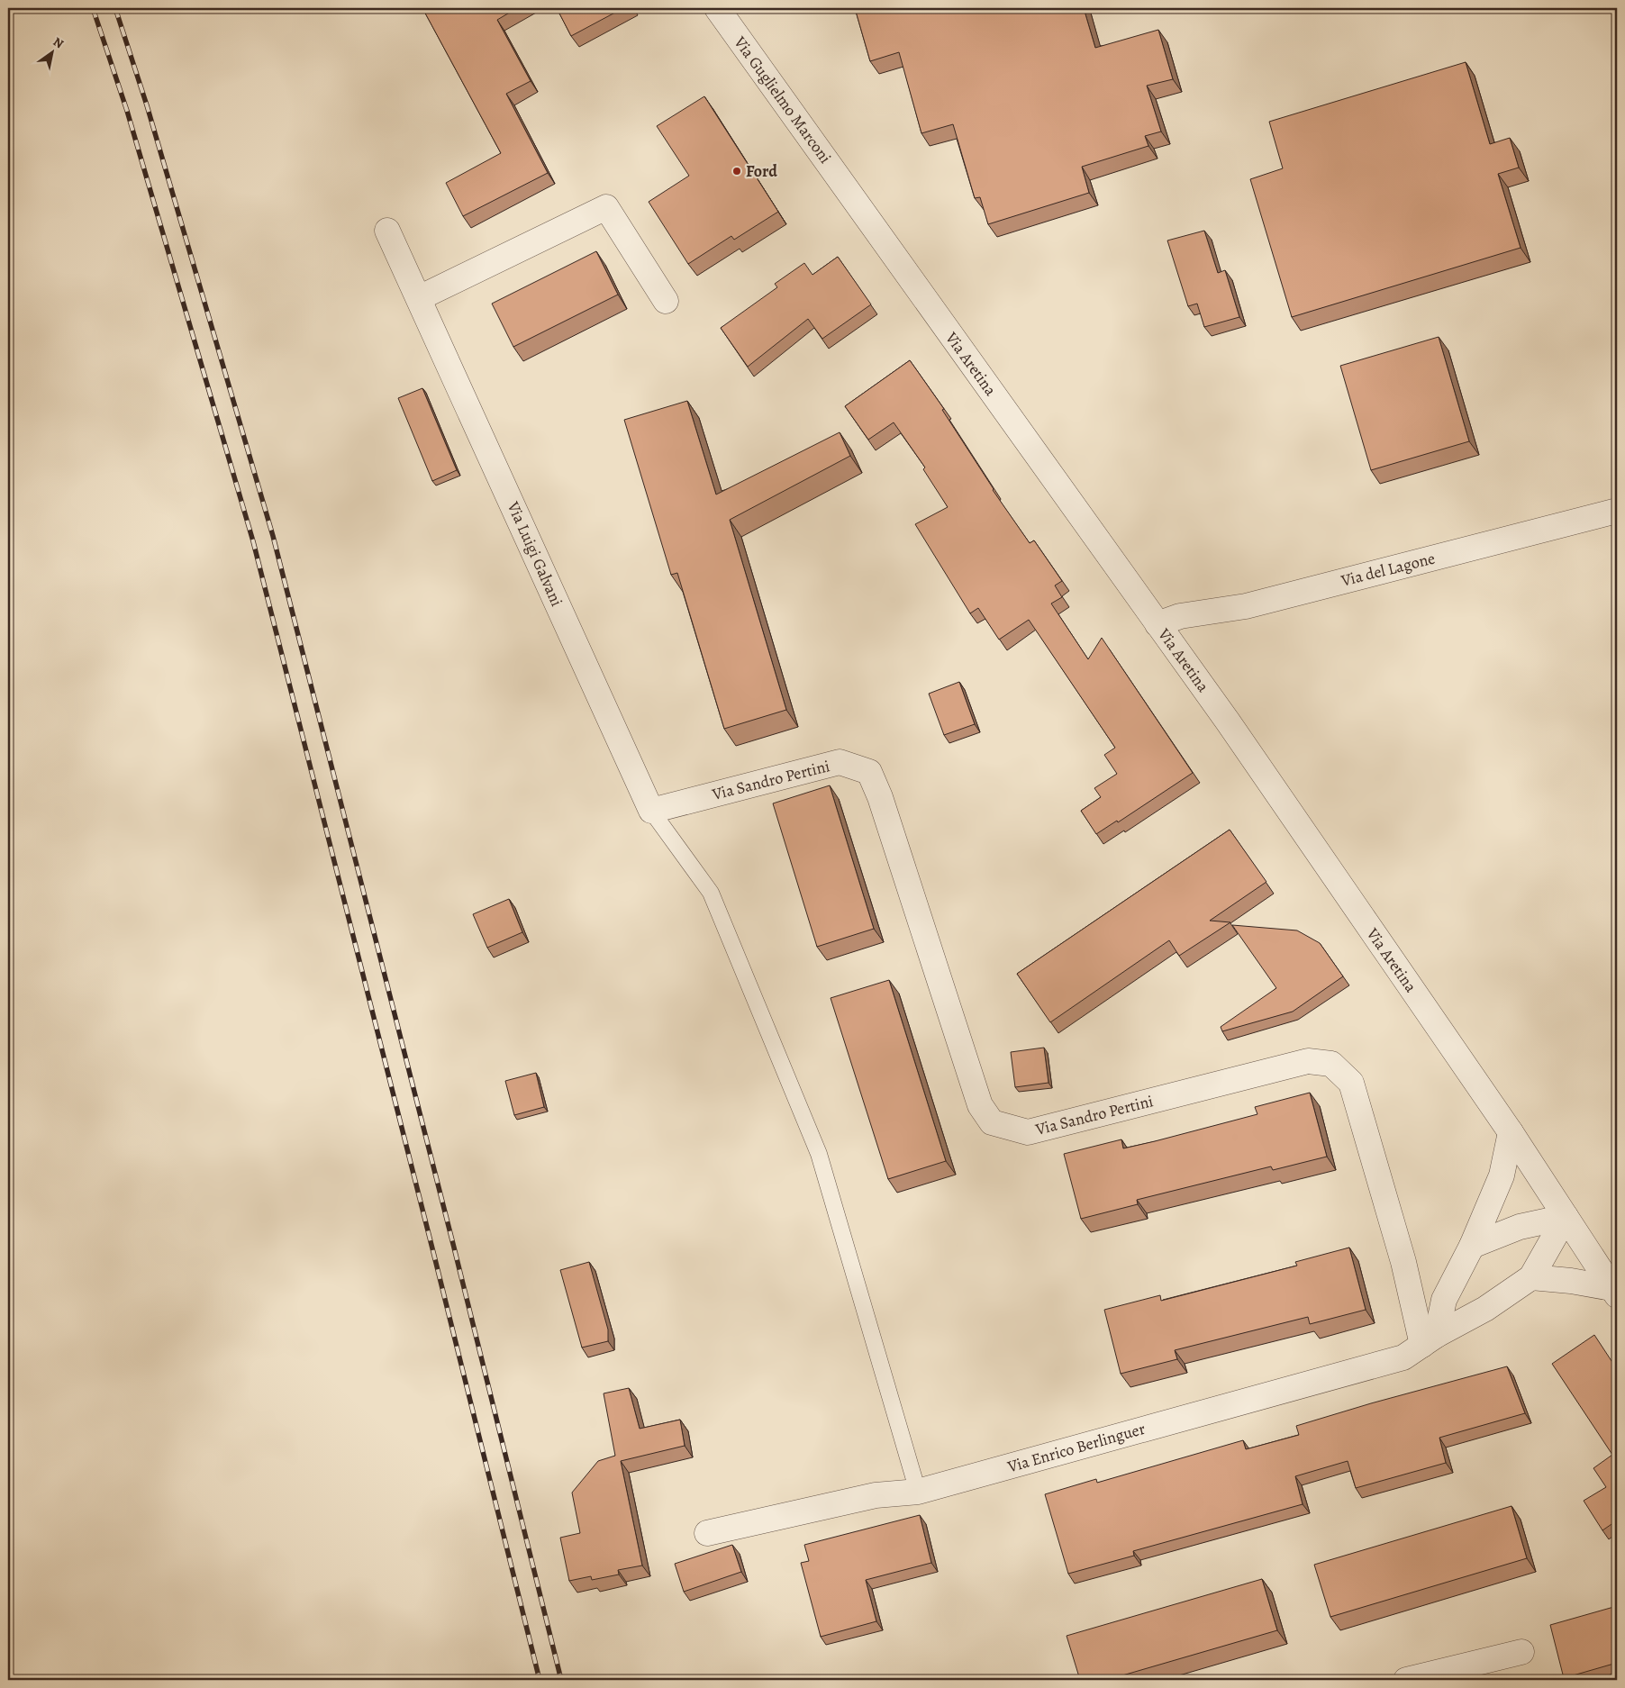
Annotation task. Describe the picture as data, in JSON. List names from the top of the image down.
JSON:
{
  "streets": {
    "street": [
      "Via Guglielmo Marconi",
      "Via Aretina",
      "Via Luigi Galvani",
      "Via del Lagone",
      "Via Sandro Pertini",
      "Via Enrico Berlinguer"
    ]
  },
  "crossings": [
    ["Via Guglielmo Marconi", "Via Aretina"],
    ["Via Aretina", "Via del Lagone"],
    ["Via Luigi Galvani", "Via Sandro Pertini"],
    ["Via Sandro Pertini", "Via Enrico Berlinguer"]
  ],
  "places": ["Ford"],
  "north": "top right"
}
